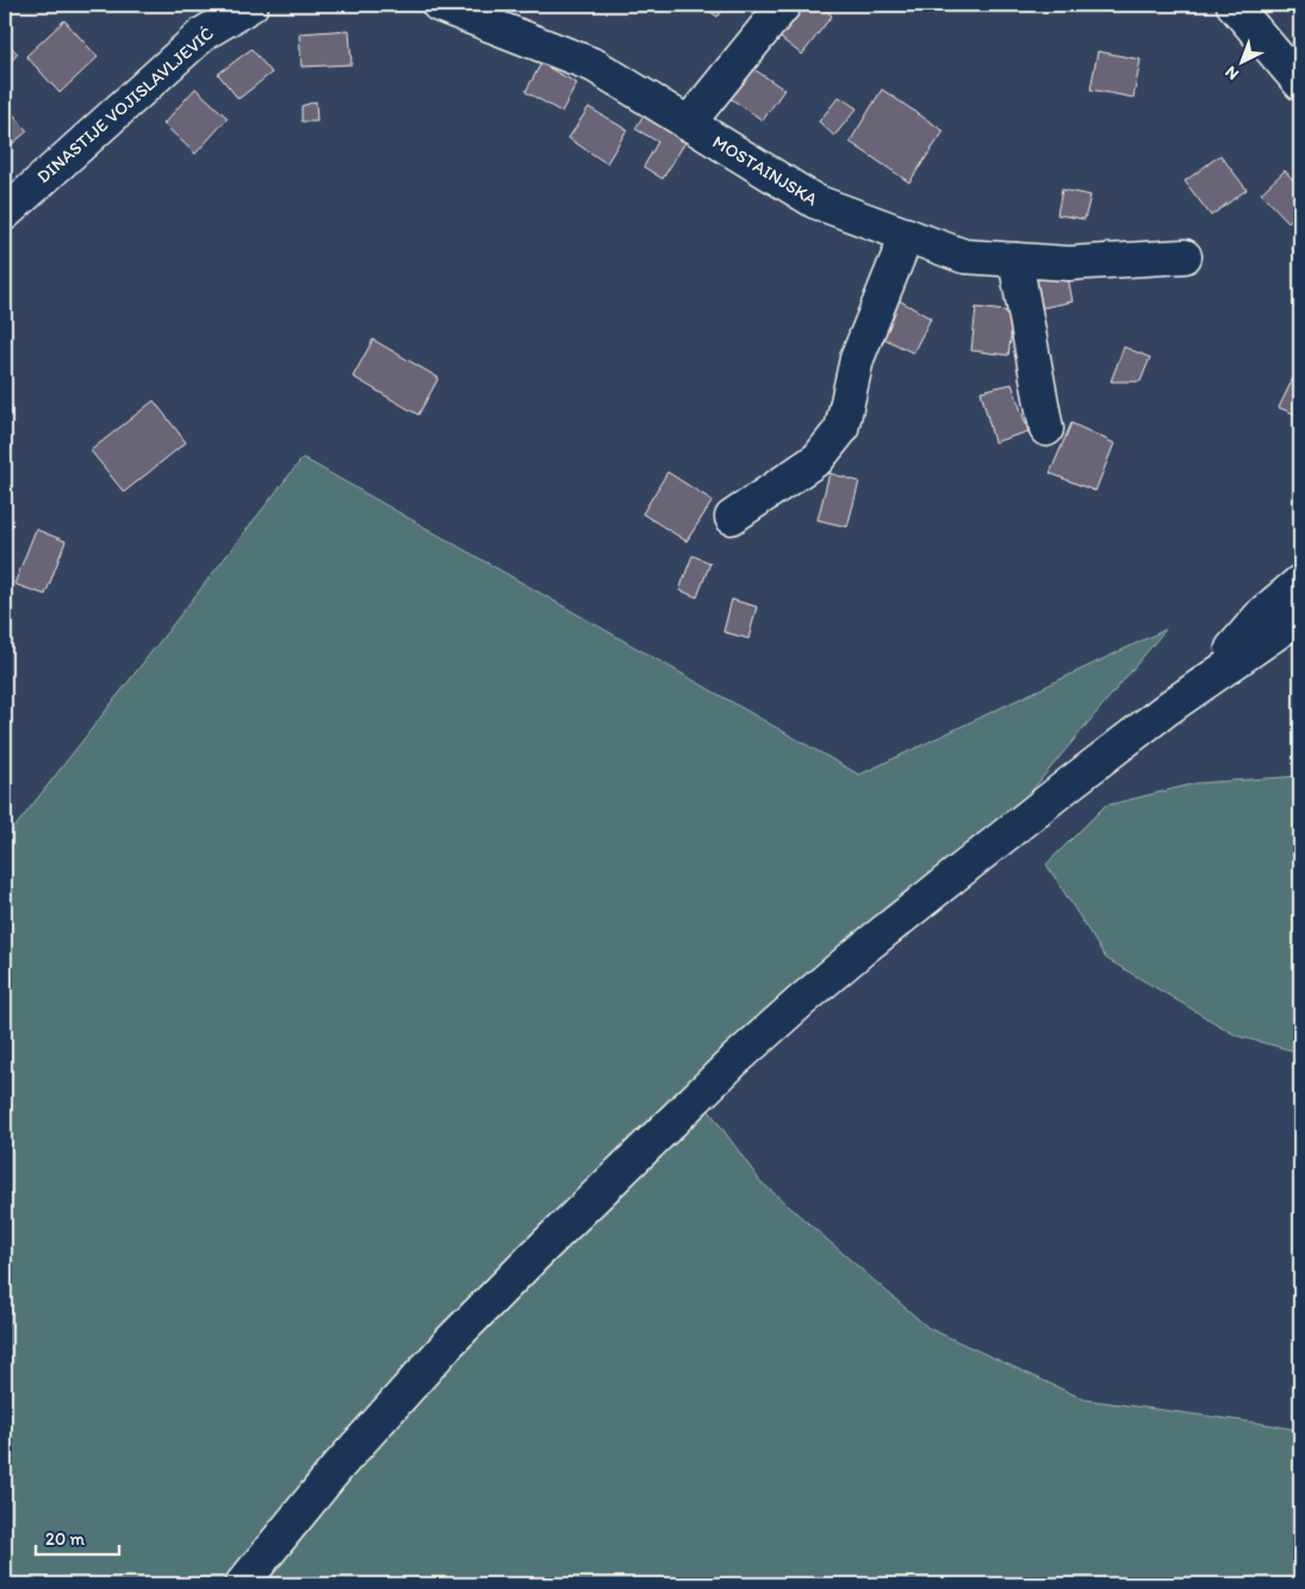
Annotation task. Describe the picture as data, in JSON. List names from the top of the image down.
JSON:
{
  "streets": {
    "main road": ["DINASTIJE VOJISLAVLJEVIĆ", "MOSTAINJSKA"]
  },
  "scale_bar": "20 m",
  "north": "bottom left"
}
